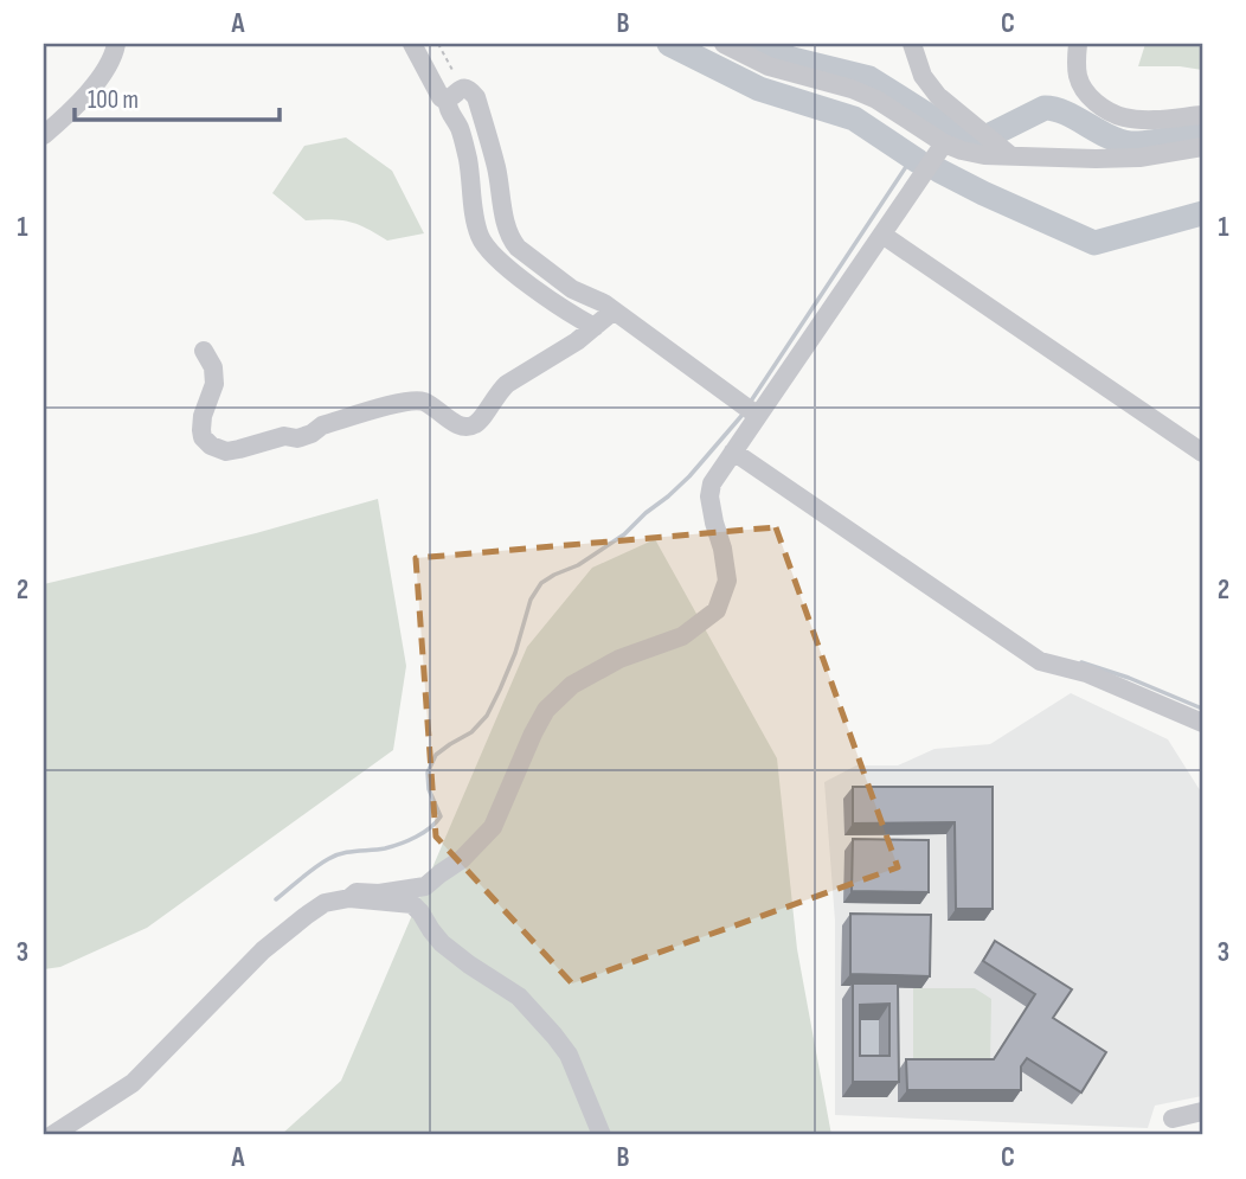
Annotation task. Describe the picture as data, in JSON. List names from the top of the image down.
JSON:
{
  "scale_bar": "100 m",
  "grid": {
    "columns": ["A", "B", "C"],
    "rows": ["1", "2", "3"]
  }
}
